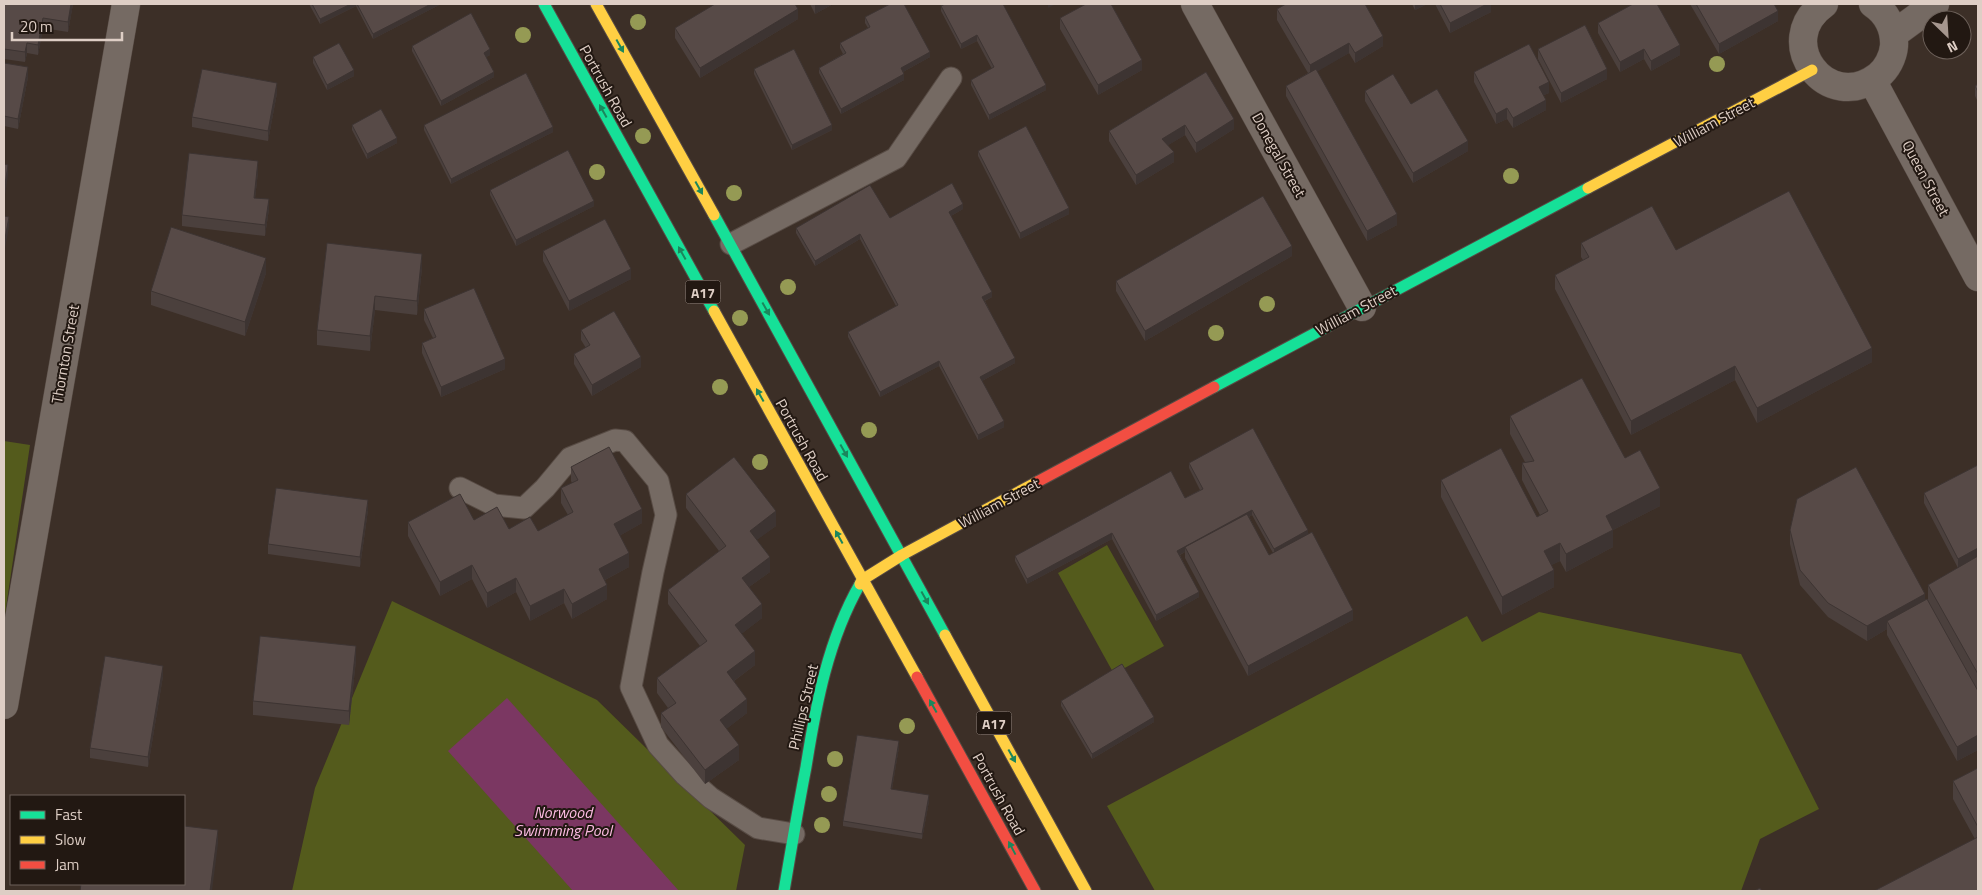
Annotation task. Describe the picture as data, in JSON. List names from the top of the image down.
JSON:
{
  "streets": {
    "main road": [
      "Portrush Road",
      "William Street",
      "A17",
      "Phillips Street"
    ],
    "street": ["Donegal Street", "Queen Street", "Thornton Street"]
  },
  "crossings": [
    ["Portrush Road", "William Street"],
    ["Portrush Road", "Phillips Street"],
    ["William Street", "Donegal Street"],
    ["William Street", "Phillips Street"]
  ],
  "water": ["Norwood Swimming Pool"],
  "legend": ["Fast", "Slow", "Jam"],
  "scale_bar": "20 m",
  "north": "bottom right"
}
